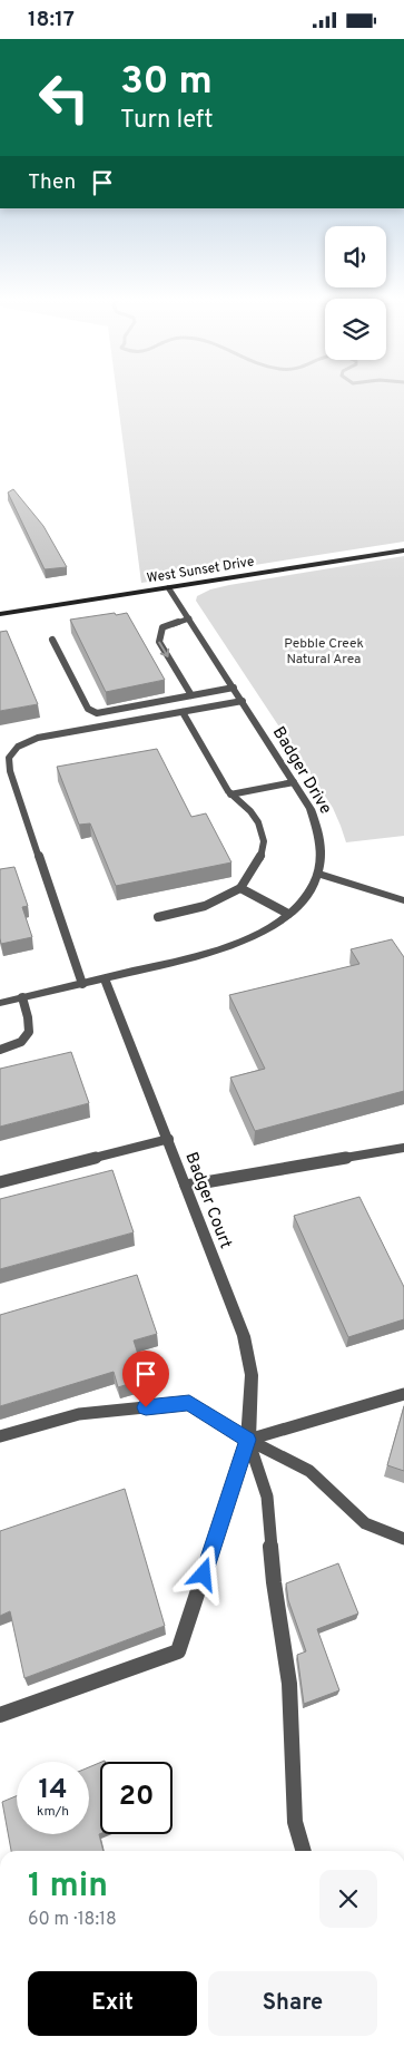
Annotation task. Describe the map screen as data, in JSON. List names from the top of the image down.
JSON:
{
  "streets": {
    "main road": ["West Sunset Drive"],
    "street": ["Badger Drive", "Badger Court"]
  },
  "crossings": [
    ["West Sunset Drive", "Badger Drive"],
    ["Badger Drive", "Badger Court"]
  ],
  "parks": ["Pebble Creek Natural Area"],
  "page": {
    "status": "18:17",
    "turn": ["30 m", "Turn left"],
    "then": "Then",
    "speed": "14 km/h",
    "limit": "20",
    "heading": ["1 min", "60 m · 18:18"],
    "buttons": ["Exit", "Share"]
  }
}
